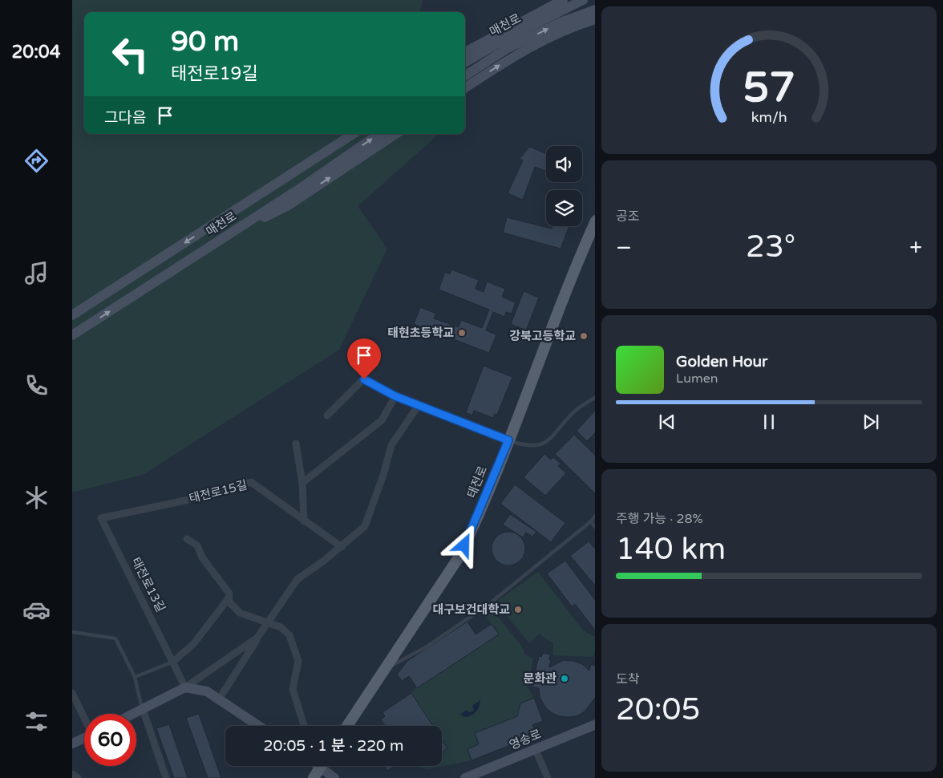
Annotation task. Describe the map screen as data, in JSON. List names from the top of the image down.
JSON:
{
  "streets": {
    "main road": ["매천로", "태전로", "영송로"],
    "street": ["태전로15길", "태전로13길"]
  },
  "crossings": [
    ["태전로15길", "태전로13길"]
  ],
  "places": [
    "태현초등학교",
    "강북고등학교",
    "대구보건대학교",
    "문화관"
  ],
  "page": {
    "tabs": "20:04",
    "turn": ["90 m", "태전로19길"],
    "then": "그다음",
    "tile": [
      "공조",
      ["주행 가능 · 28%", "140 km"],
      ["도착", "20:05"]
    ],
    "heat": ["−", "23°", "+"],
    "song": ["Golden Hour", "Lumen"],
    "limit": "60",
    "trip": "20:05 · 1 분 · 220 m",
    "gauge": ["57", "km/h"]
  }
}
